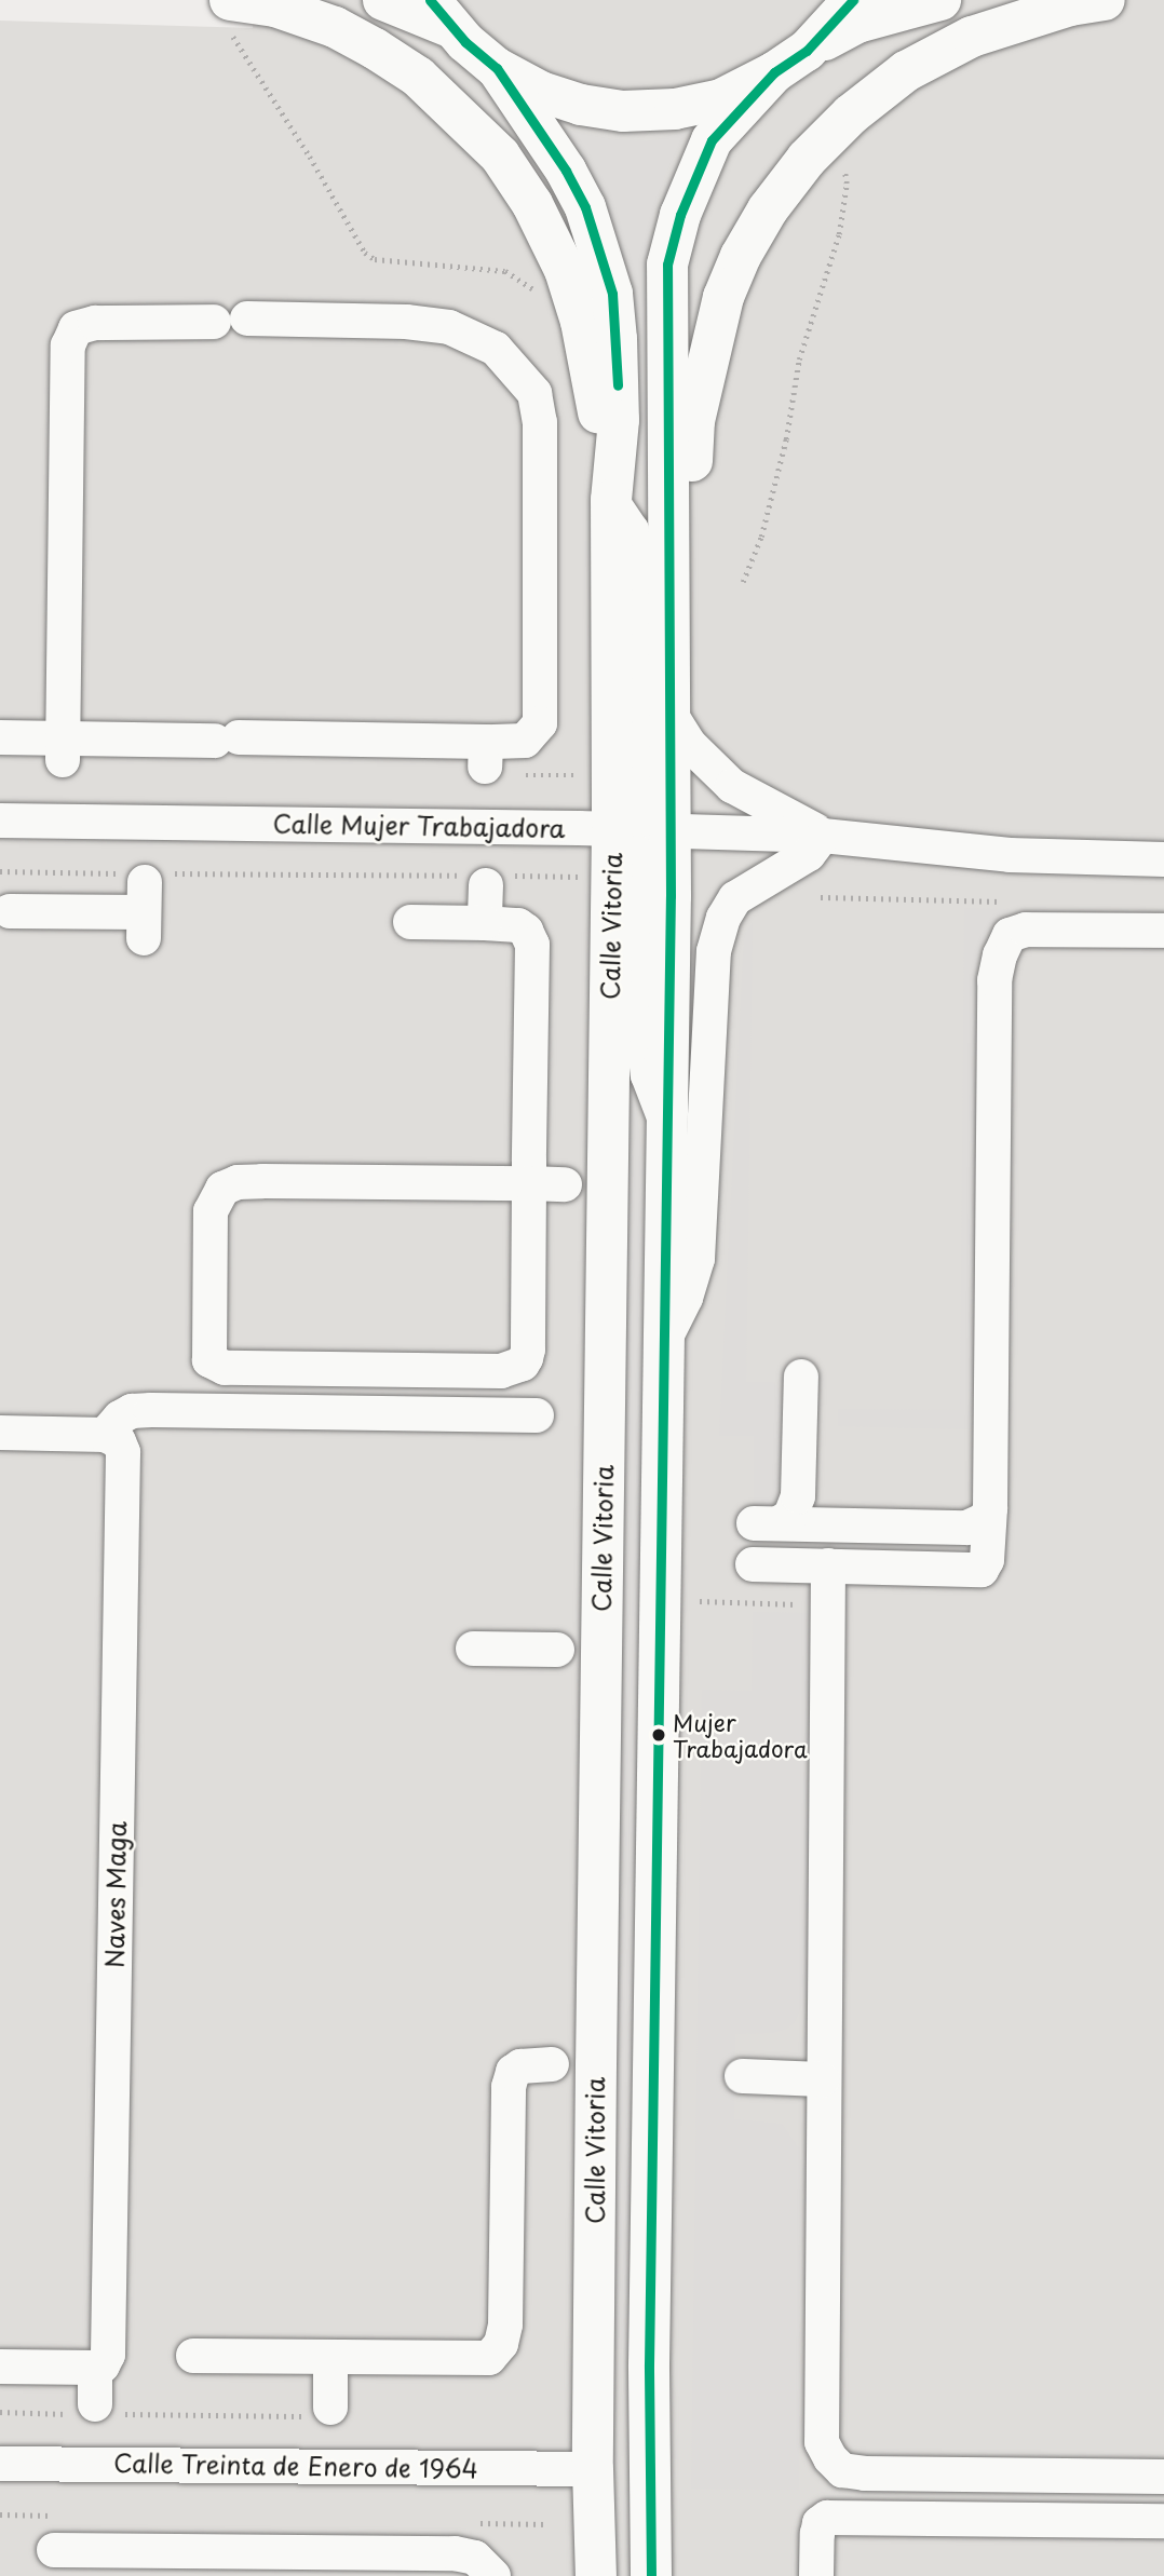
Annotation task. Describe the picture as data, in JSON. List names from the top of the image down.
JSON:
{
  "streets": {
    "highway": ["Calle Vitoria"],
    "street": ["Calle Mujer Trabajadora", "Naves Maga", "Calle Treinta de Enero de 1964"]
  },
  "crossings": [
    ["Calle Mujer Trabajadora", "Calle Vitoria"],
    ["Calle Vitoria", "Calle Treinta de Enero de 1964"]
  ],
  "places": ["Mujer Trabajadora"]
}
